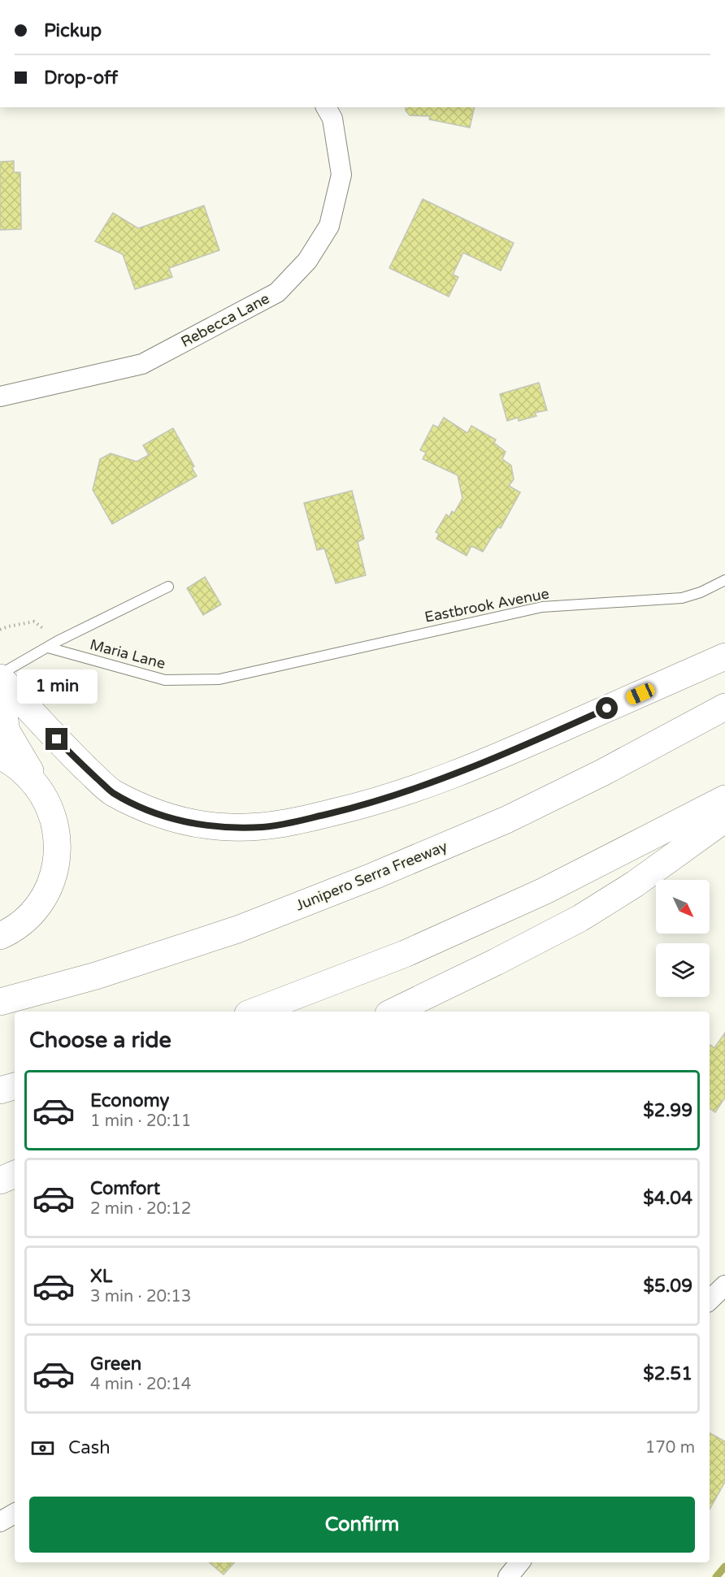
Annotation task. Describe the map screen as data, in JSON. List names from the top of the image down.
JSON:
{
  "streets": {
    "highway": ["Junipero Serra Freeway"],
    "street": ["Rebecca Lane"],
    "lane": ["Eastbrook Avenue", "Maria Lane"]
  },
  "crossings": [
    ["Eastbrook Avenue", "Maria Lane"]
  ],
  "north": "bottom right",
  "page": {
    "banner": ["Pickup", "Drop-off"],
    "bubble": "1 min",
    "heading": "Choose a ride",
    "list": [
      {
        "name": "Economy",
        "note": "1 min · 20:11",
        "value": "$2.99"
      },
      {
        "name": "Comfort",
        "note": "2 min · 20:12",
        "value": "$4.04"
      },
      {
        "name": "XL",
        "note": "3 min · 20:13",
        "value": "$5.09"
      },
      {
        "name": "Green",
        "note": "4 min · 20:14",
        "value": "$2.51"
      }
    ],
    "pay": ["Cash", "170 m"],
    "buttons": "Confirm"
  }
}
